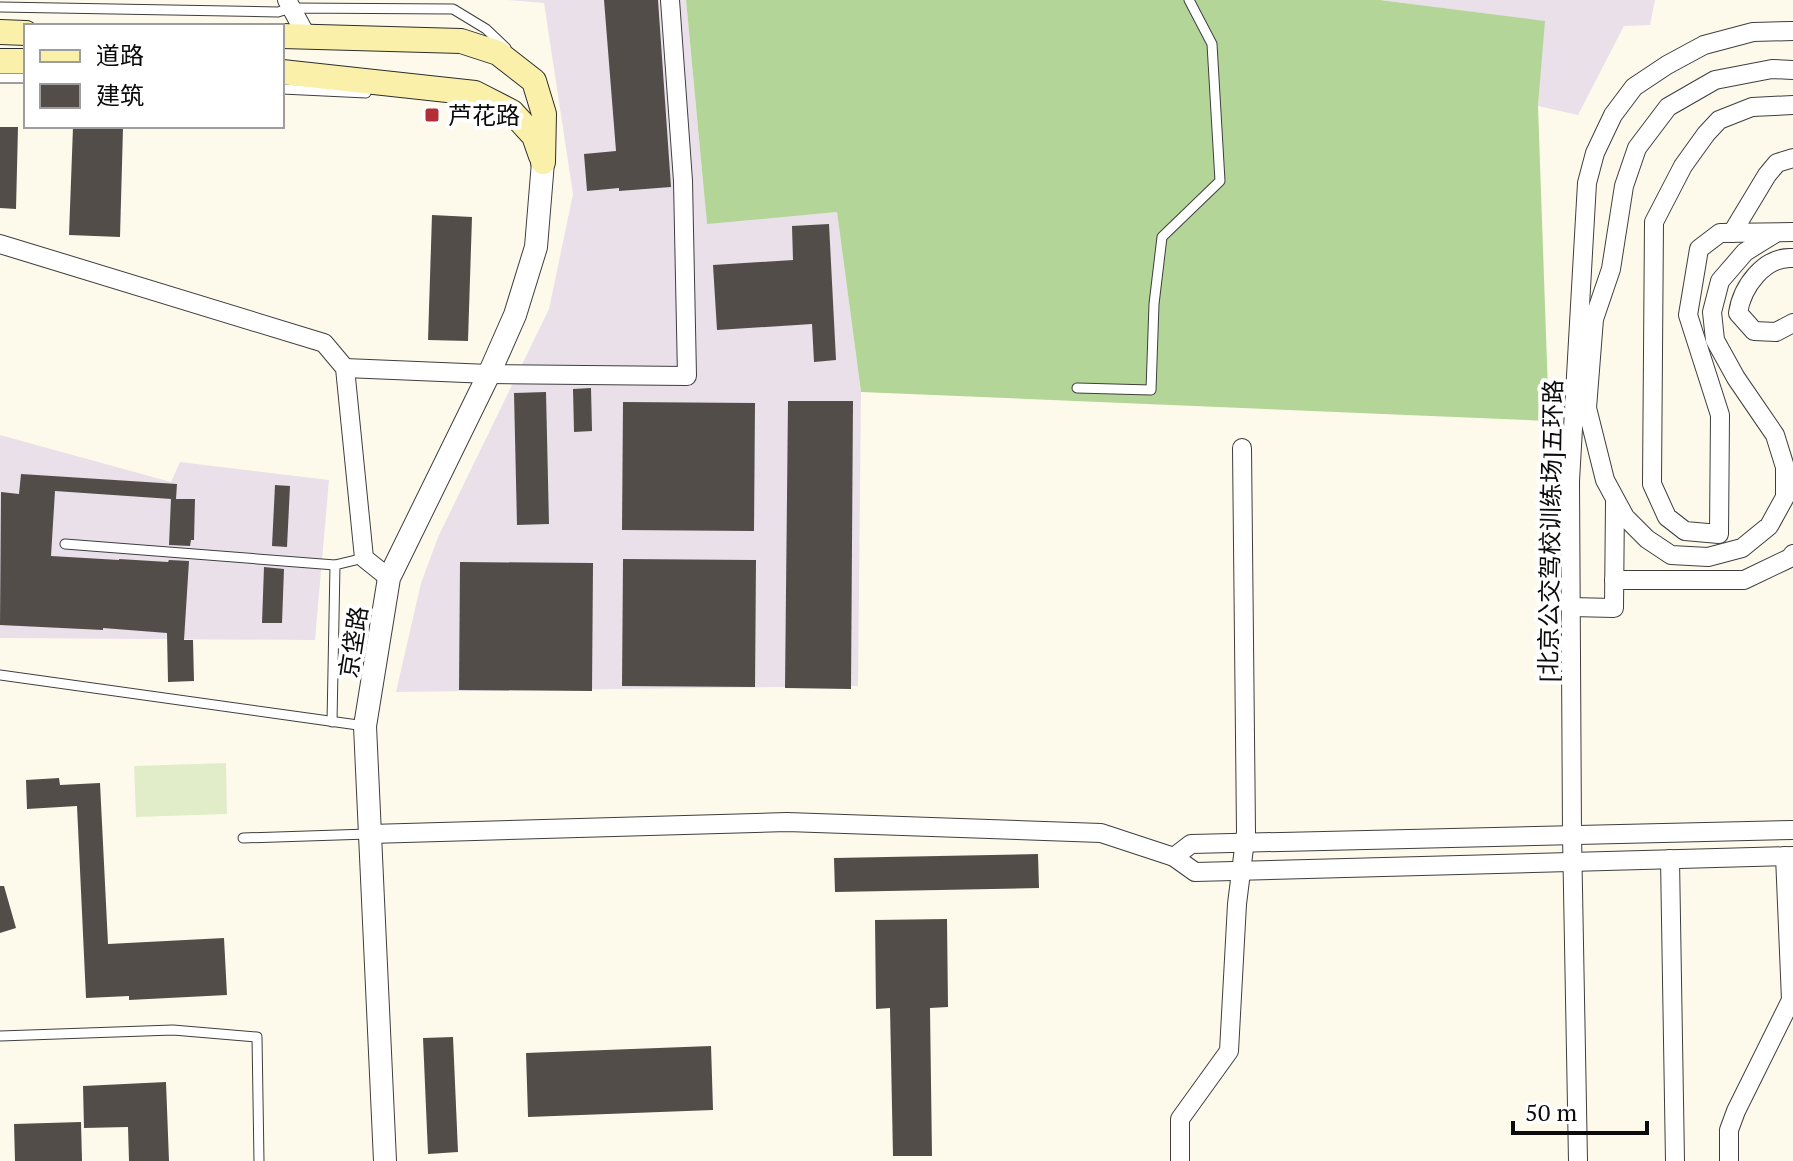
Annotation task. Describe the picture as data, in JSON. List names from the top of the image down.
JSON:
{
  "streets": {
    "street": ["[北京公交驾校训练场]五环路", "京垡路"]
  },
  "places": {
    "transit": ["芦花路"]
  },
  "legend": ["道路", "建筑"],
  "scale_bar": "50 m"
}
